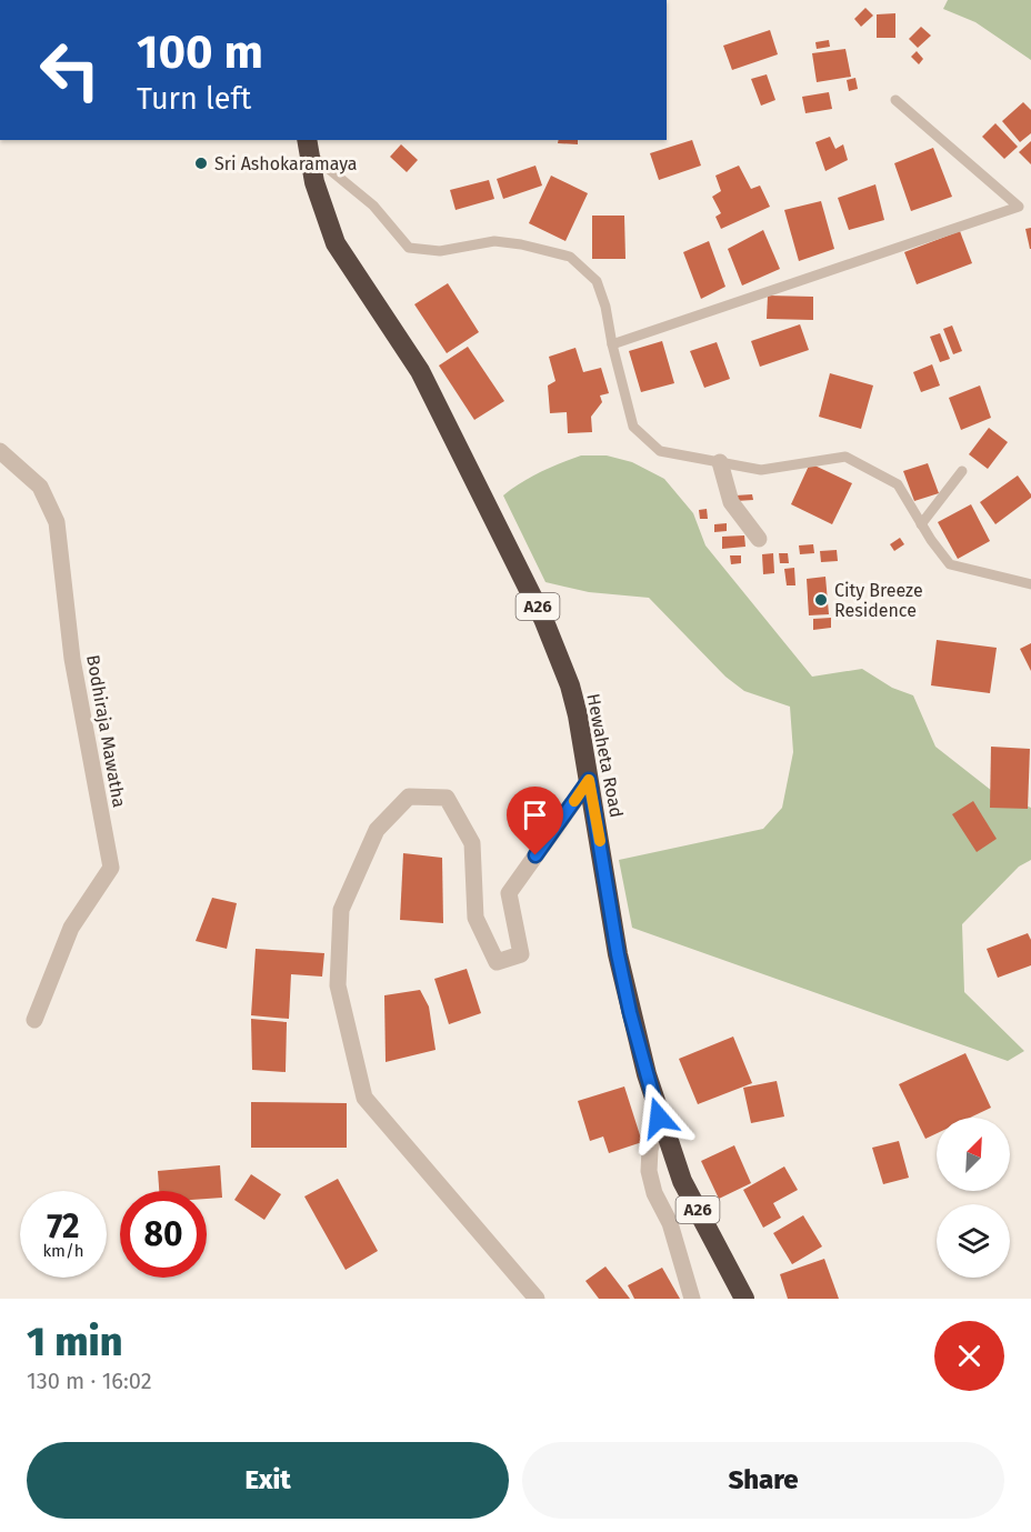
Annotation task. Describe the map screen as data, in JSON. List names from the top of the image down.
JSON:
{
  "streets": {
    "highway": ["A26", "Hewaheta Road"],
    "street": ["Bodhiraja Mawatha"]
  },
  "places": ["Sri Ashokaramaya", "City Breeze Residence"],
  "north": "top right",
  "page": {
    "turn": ["100 m", "Turn left"],
    "speed": "72 km/h",
    "limit": "80",
    "heading": ["1 min", "130 m · 16:02"],
    "buttons": ["Exit", "Share"]
  }
}
